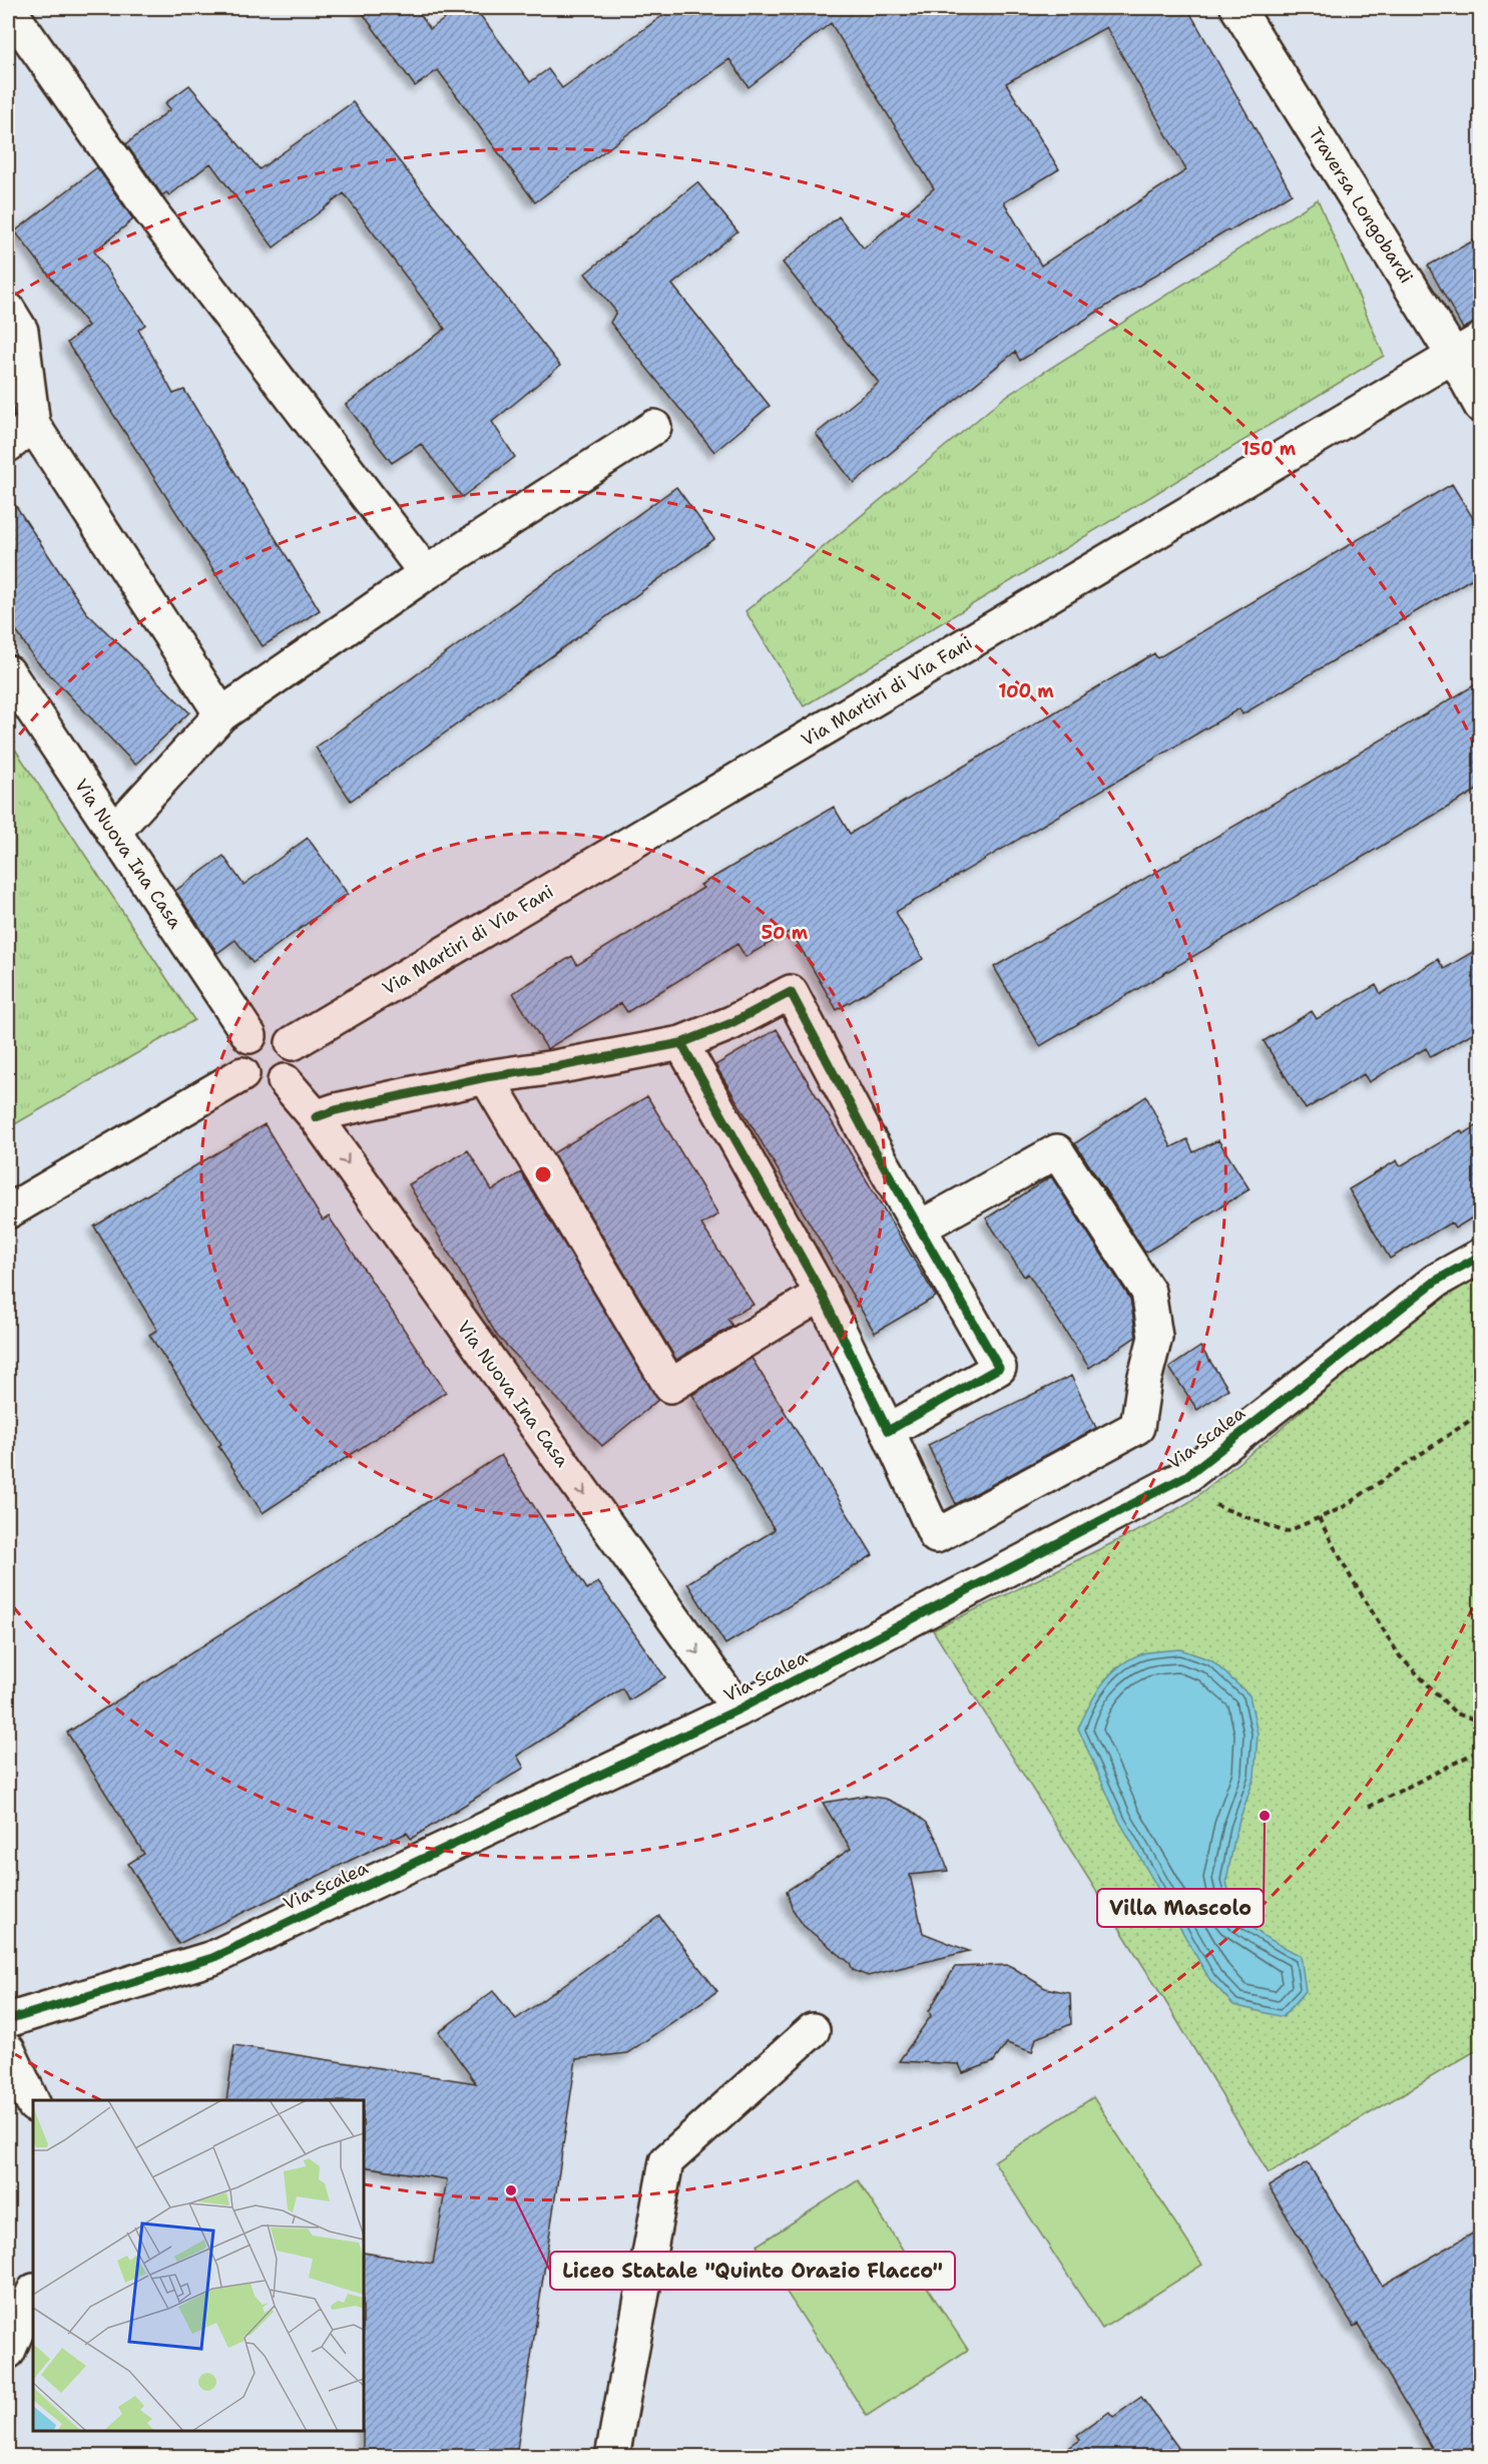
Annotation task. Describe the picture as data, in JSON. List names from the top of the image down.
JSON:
{
  "streets": {
    "street": [
      "Traversa Longobardi",
      "Via Martiri di Via Fani",
      "Via Nuova Ina Casa",
      "Via Scalea"
    ]
  },
  "crossings": [
    ["Traversa Longobardi", "Via Martiri di Via Fani"],
    ["Via Martiri di Via Fani", "Via Nuova Ina Casa"],
    ["Via Nuova Ina Casa", "Via Scalea"]
  ],
  "one_way": ["Via Nuova Ina Casa"],
  "places": ["Villa Mascolo", "Liceo Statale \"Quinto Orazio Flacco\""],
  "rings": ["150 m", "100 m", "50 m"]
}
